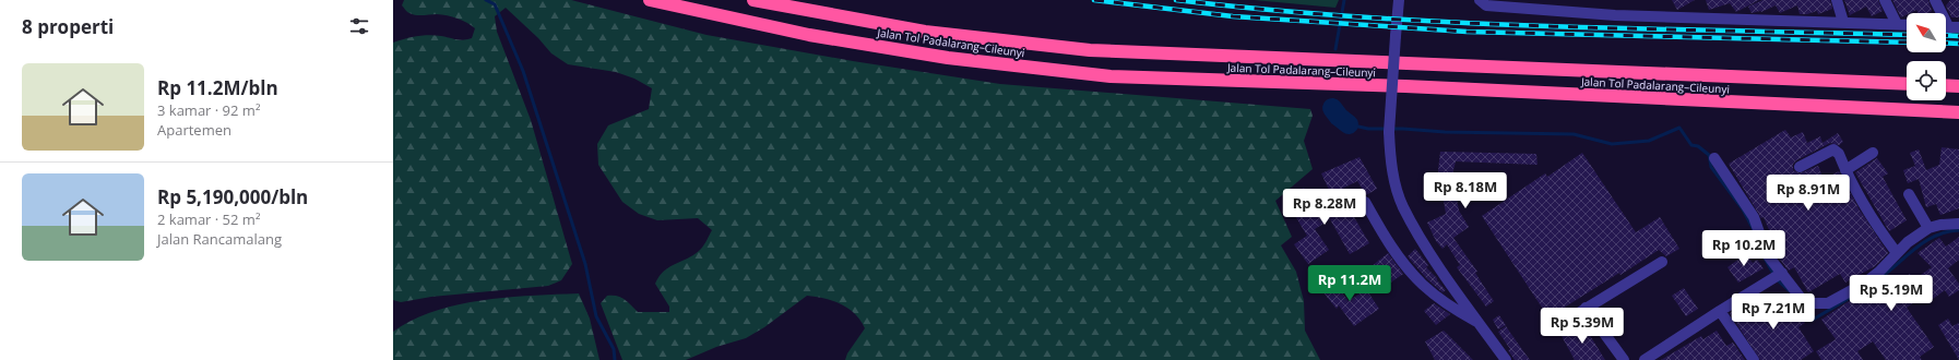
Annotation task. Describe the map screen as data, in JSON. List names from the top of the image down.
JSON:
{
  "streets": {
    "highway": ["Jalan Tol Padalarang–Cileunyi"]
  },
  "north": "top left",
  "page": {
    "heading": "8 properti",
    "list": [
      {
        "name": "Rp 11.2M/bln",
        "note": "3 kamar · 92 m² · Apartemen"
      },
      {
        "name": "Rp 5,190,000/bln",
        "note": "2 kamar · 52 m² · Jalan Rancamalang"
      }
    ],
    "price": [
      "Rp 8.18M",
      "Rp 8.91M",
      "Rp 8.28M",
      "Rp 10.2M",
      "Rp 11.2M",
      "Rp 5.19M",
      "Rp 7.21M",
      "Rp 5.39M"
    ]
  }
}
